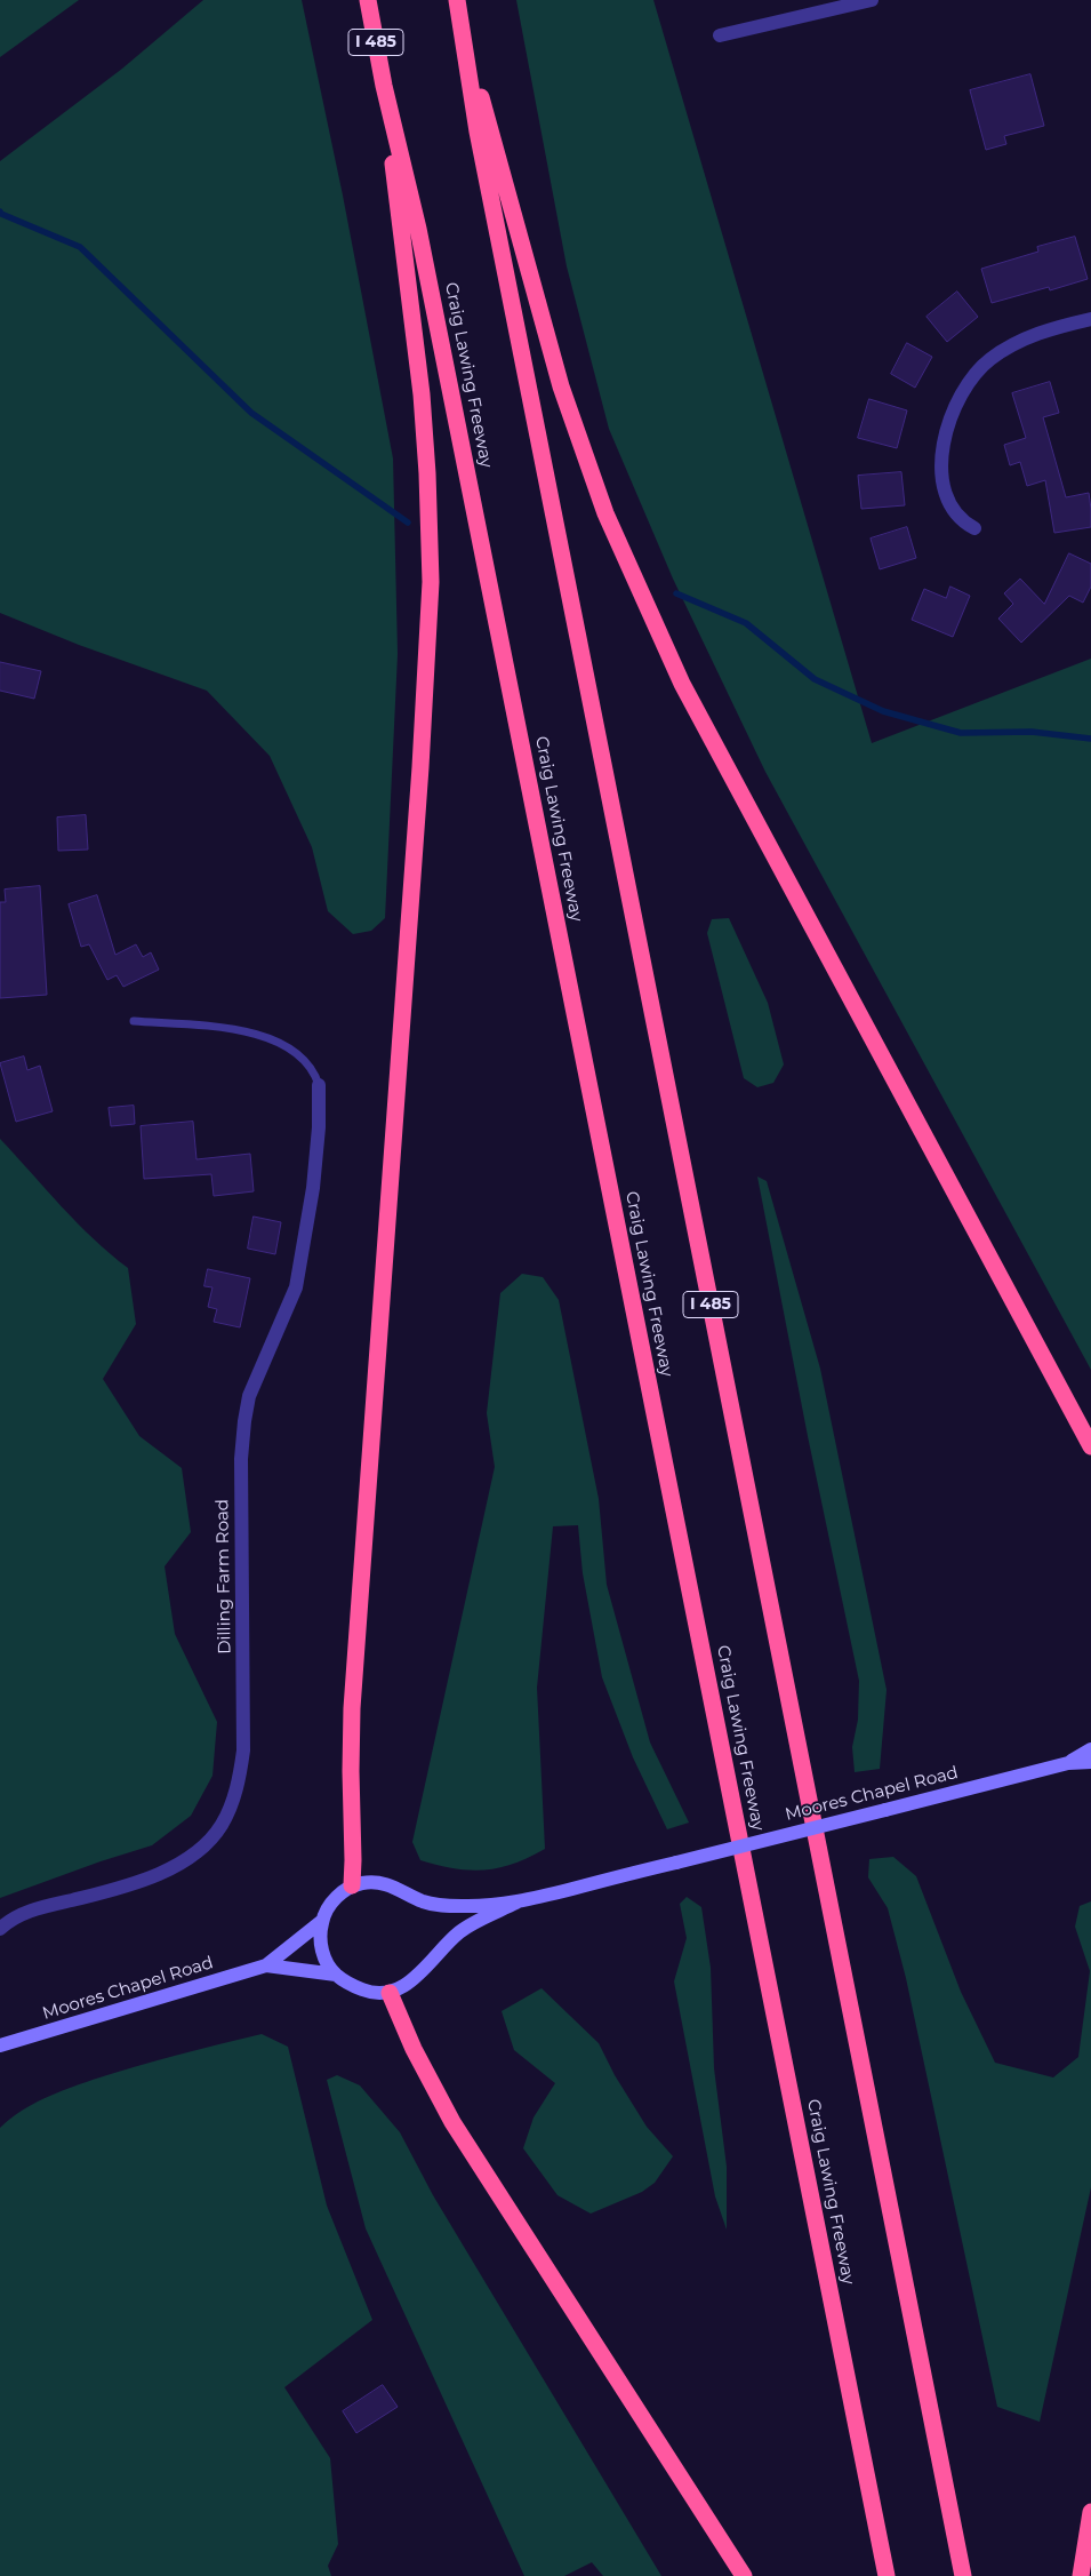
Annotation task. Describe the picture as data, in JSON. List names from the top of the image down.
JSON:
{
  "streets": {
    "highway": ["I 485", "Craig Lawing Freeway"],
    "main road": ["Moores Chapel Road"],
    "street": ["Dilling Farm Road"]
  }
}
